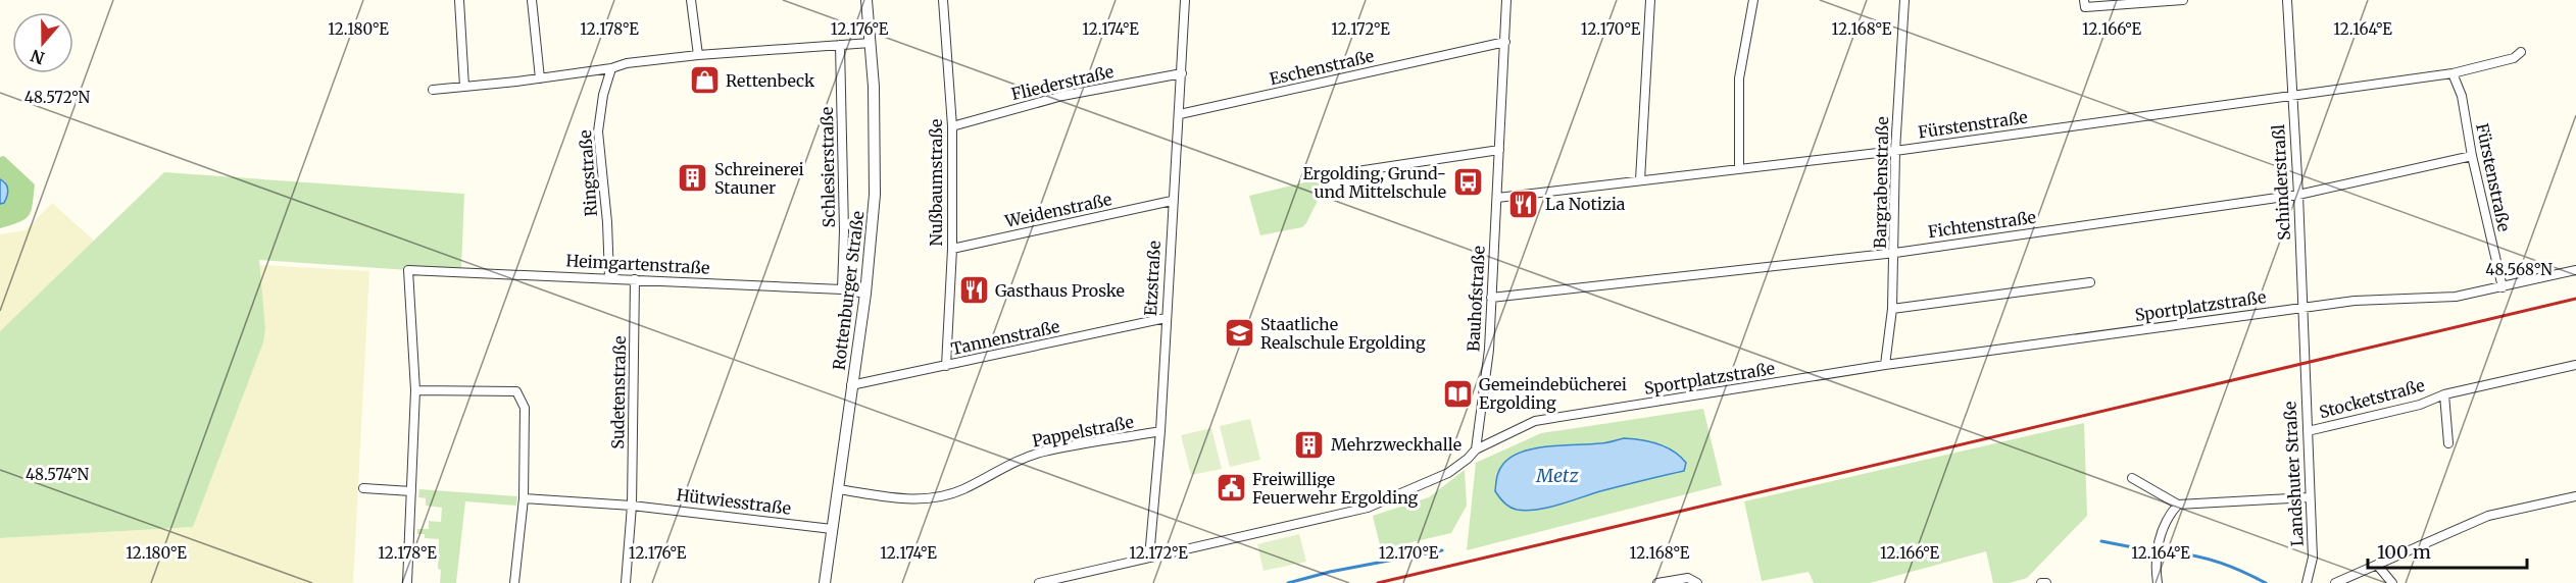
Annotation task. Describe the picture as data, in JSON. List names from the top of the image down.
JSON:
{
  "streets": {
    "street": [
      "Eschenstraße",
      "Fliederstraße",
      "Fürstenstraße",
      "Schlesierstraße",
      "Ringstraße",
      "Nußbaumstraße",
      "Bargrabenstraße",
      "Schinderstraßl",
      "Weidenstraße",
      "Fichtenstraße",
      "Heimgartenstraße",
      "Etzstraße",
      "Rottenburger Straße",
      "Bauhofstraße",
      "Sportplatzstraße",
      "Tannenstraße",
      "Sudetenstraße",
      "Stocketstraße",
      "Pappelstraße",
      "Landshuter Straße",
      "Hütwiesstraße"
    ]
  },
  "crossings": [
    ["Eschenstraße", "Etzstraße"],
    ["Eschenstraße", "Bauhofstraße"],
    ["Fliederstraße", "Nußbaumstraße"],
    ["Fliederstraße", "Etzstraße"],
    ["Fürstenstraße", "Bargrabenstraße"],
    ["Fürstenstraße", "Schinderstraßl"],
    ["Fürstenstraße", "Fichtenstraße"],
    ["Fürstenstraße", "Bauhofstraße"],
    ["Schlesierstraße", "Heimgartenstraße"],
    ["Ringstraße", "Heimgartenstraße"],
    ["Nußbaumstraße", "Weidenstraße"],
    ["Nußbaumstraße", "Tannenstraße"],
    ["Bargrabenstraße", "Fichtenstraße"],
    ["Bargrabenstraße", "Sportplatzstraße"],
    ["Schinderstraßl", "Fichtenstraße"],
    ["Schinderstraßl", "Sportplatzstraße"],
    ["Schinderstraßl", "Landshuter Straße"],
    ["Weidenstraße", "Etzstraße"],
    ["Fichtenstraße", "Bauhofstraße"],
    ["Heimgartenstraße", "Rottenburger Straße"],
    ["Heimgartenstraße", "Sudetenstraße"],
    ["Etzstraße", "Sportplatzstraße"],
    ["Etzstraße", "Tannenstraße"],
    ["Etzstraße", "Pappelstraße"],
    ["Rottenburger Straße", "Tannenstraße"],
    ["Rottenburger Straße", "Pappelstraße"],
    ["Rottenburger Straße", "Hütwiesstraße"],
    ["Bauhofstraße", "Sportplatzstraße"],
    ["Sudetenstraße", "Hütwiesstraße"],
    ["Stocketstraße", "Landshuter Straße"]
  ],
  "water": ["Metz"],
  "places": {
    "shop": ["Rettenbeck"],
    "building": ["Schreinerei Stauner", "Mehrzweckhalle"],
    "bus stop": ["Ergolding, Grund- und Mittelschule"],
    "restaurant": ["La Notizia", "Gasthaus Proske"],
    "school or university": ["Staatliche Realschule Ergolding"],
    "library": ["Gemeindebücherei Ergolding"],
    "public building": ["Freiwillige Feuerwehr Ergolding"]
  },
  "scale_bar": "100 m",
  "north": "bottom",
  "coordinates": [
    "12.180°E",
    "12.178°E",
    "12.176°E",
    "12.174°E",
    "12.172°E",
    "12.170°E",
    "12.168°E",
    "12.166°E",
    "12.164°E",
    "48.572°N",
    "48.568°N",
    "48.574°N"
  ]
}
